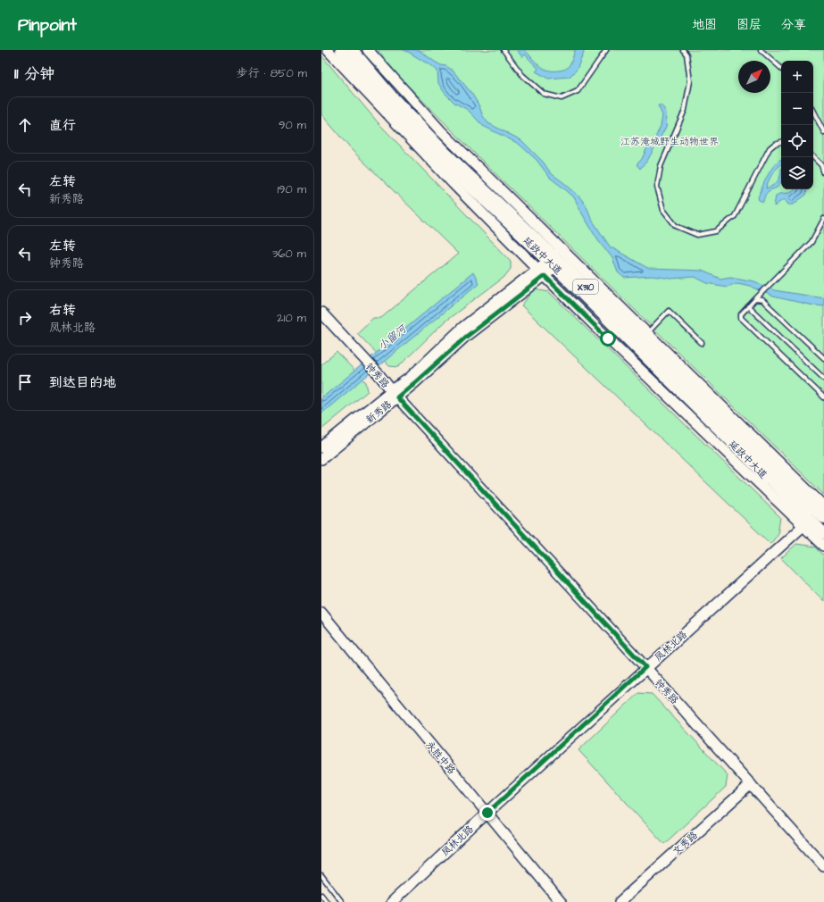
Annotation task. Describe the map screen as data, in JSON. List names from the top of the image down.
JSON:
{
  "streets": {
    "main road": ["延政中大道", "X310"],
    "street": [
      "钟秀路",
      "新秀路",
      "凤林北路",
      "永胜中路",
      "文秀路"
    ]
  },
  "crossings": [
    ["延政中大道", "新秀路"],
    ["延政中大道", "凤林北路"],
    ["钟秀路", "新秀路"],
    ["钟秀路", "凤林北路"],
    ["钟秀路", "文秀路"],
    ["凤林北路", "永胜中路"]
  ],
  "water": ["小留河"],
  "parks": ["江苏淹城野生动物世界"],
  "north": "top right",
  "page": {
    "header": "Pinpoint",
    "nav": ["地图", "图层", "分享"],
    "heading": ["11 分钟", "步行 · 850 m"],
    "map_buttons": ["+", "−"],
    "list": [
      ["直行", "90 m"],
      ["左转", "新秀路", "190 m"],
      ["左转", "钟秀路", "360 m"],
      ["右转", "凤林北路", "210 m"],
      "到达目的地"
    ]
  }
}
